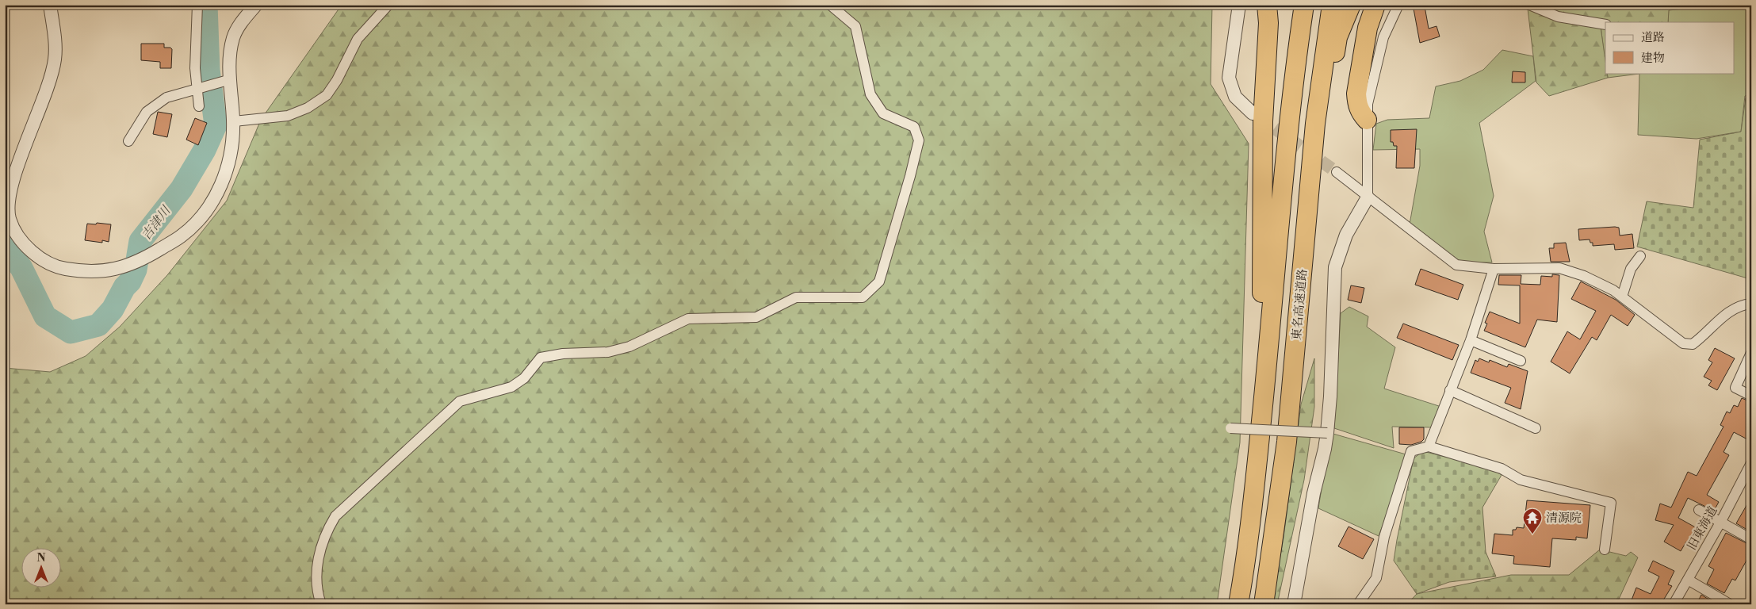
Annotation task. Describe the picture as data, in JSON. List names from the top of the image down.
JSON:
{
  "streets": {
    "highway": ["東名高速道路"],
    "street": ["旧東海道"]
  },
  "water": ["吉津川"],
  "places": {
    "temple": ["清源院"]
  },
  "legend": ["道路", "建物"],
  "north": "top"
}
